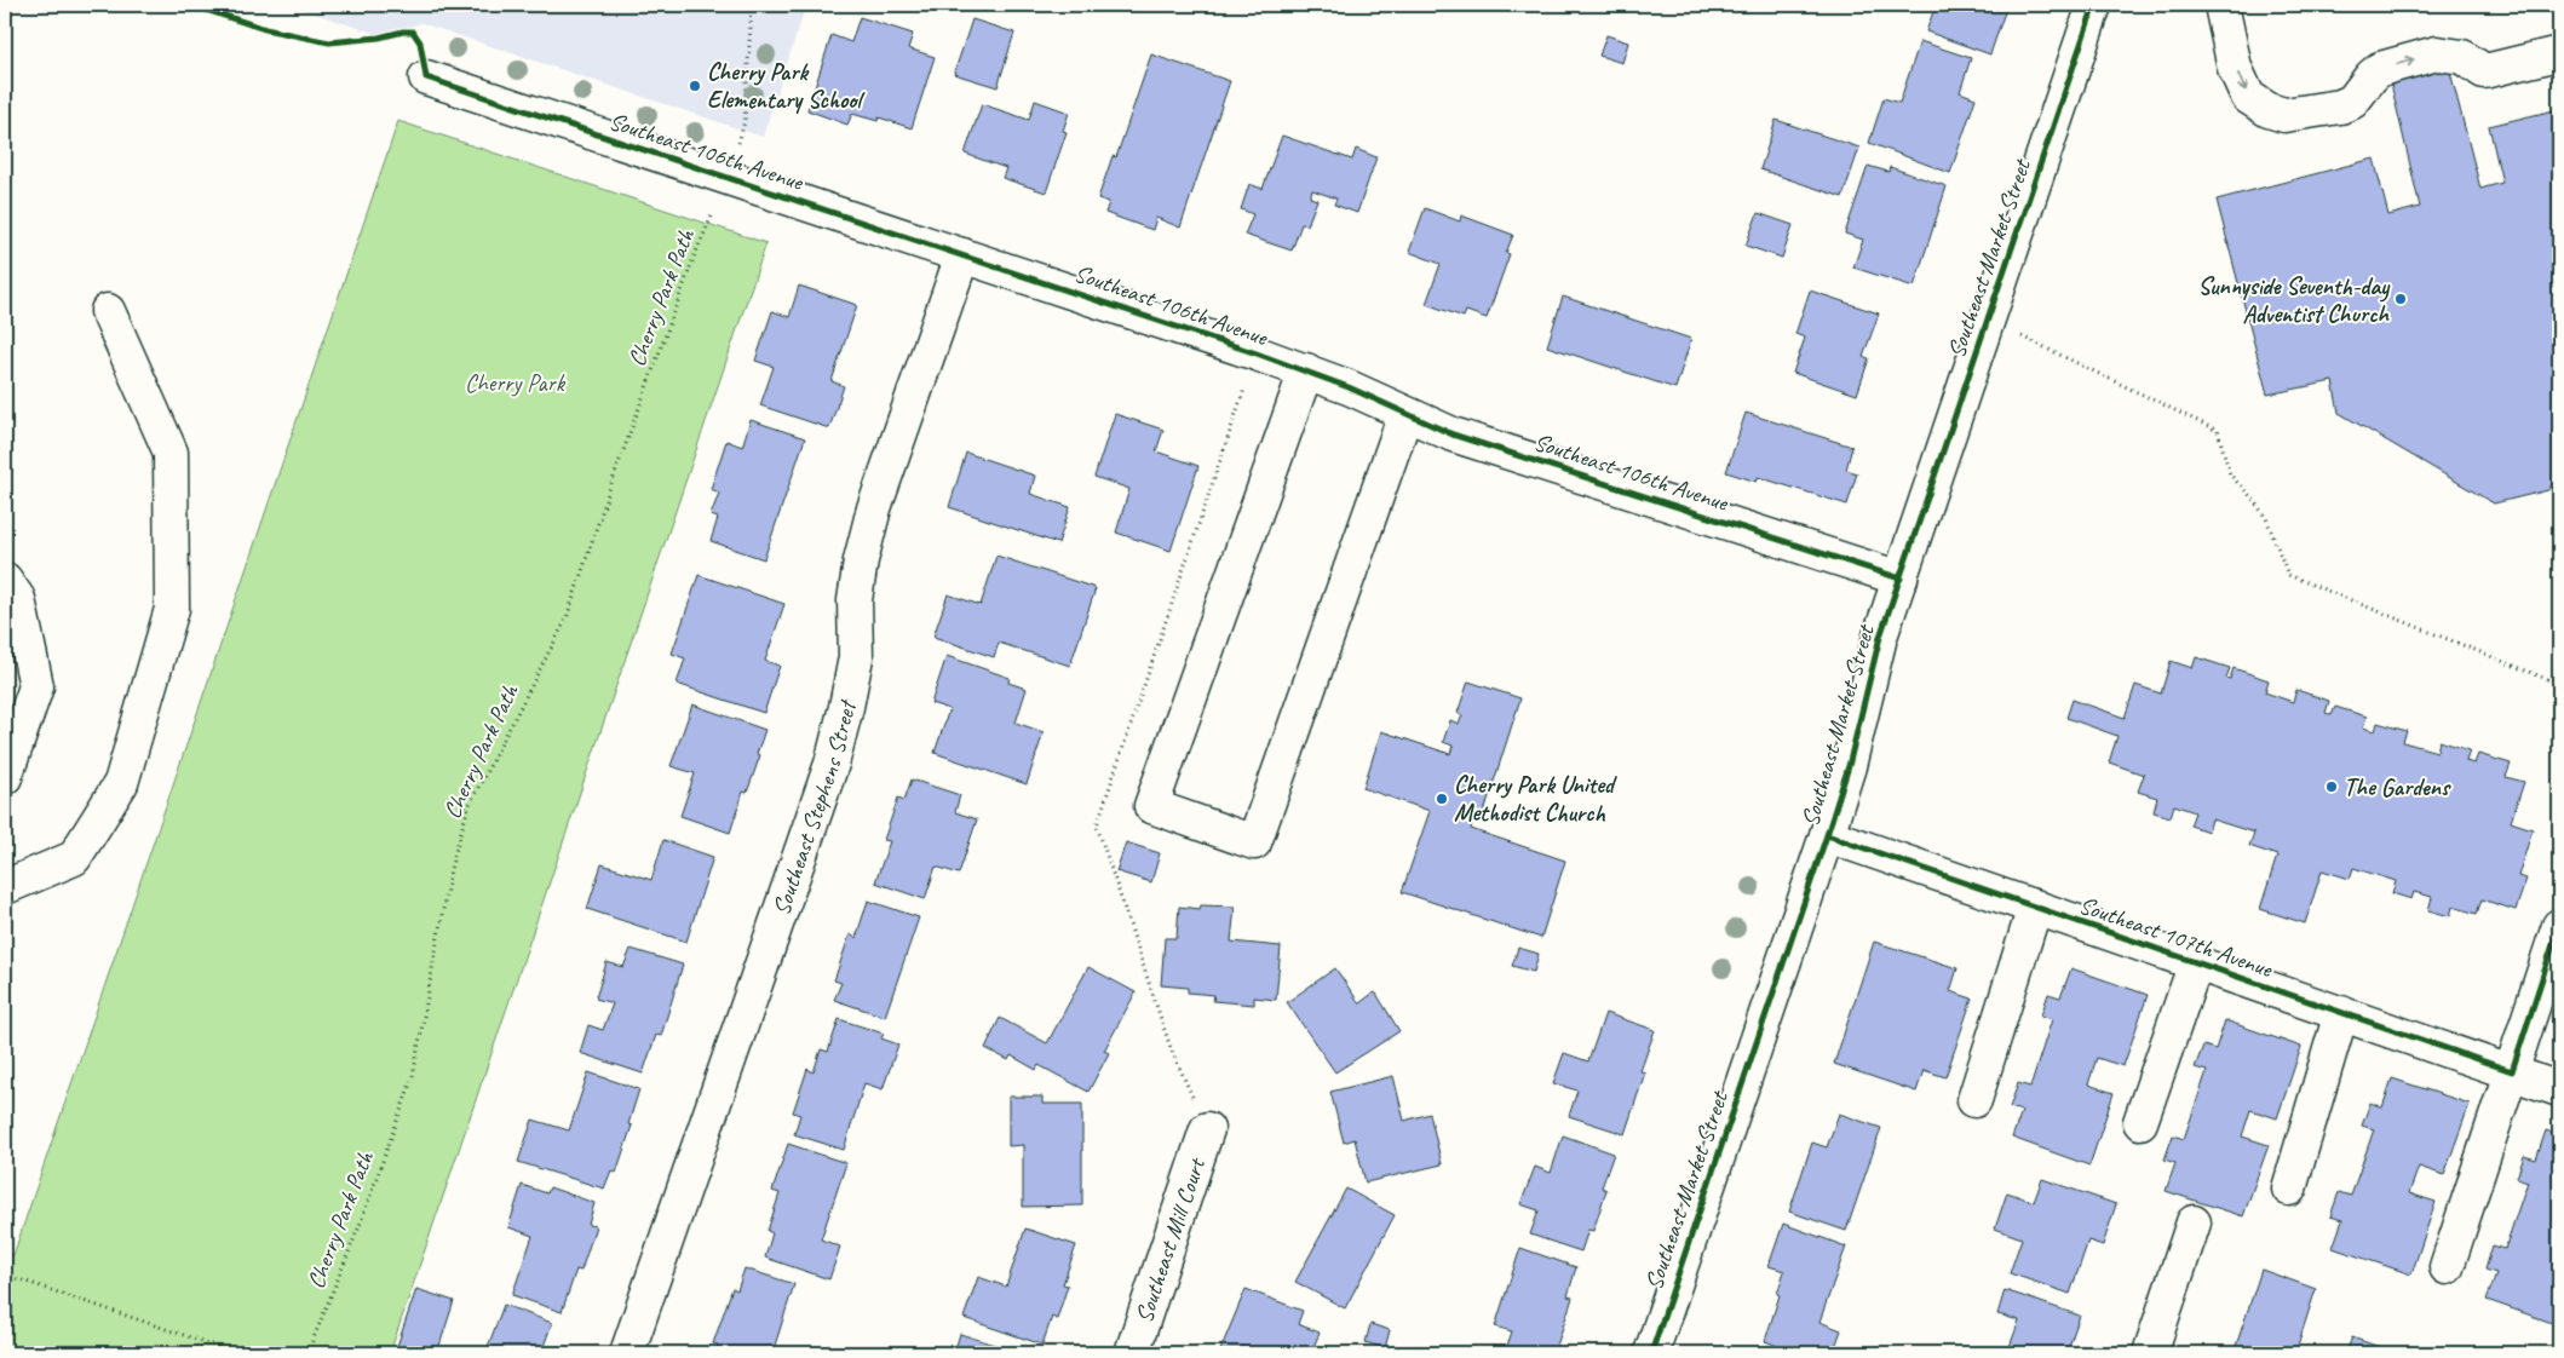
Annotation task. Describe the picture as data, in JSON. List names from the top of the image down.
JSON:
{
  "streets": {
    "street": [
      "Southeast 106th Avenue",
      "Southeast Market Street",
      "Southeast Stephens Street",
      "Southeast 107th Avenue",
      "Southeast Mill Court"
    ],
    "path": ["Cherry Park Path"]
  },
  "crossings": [
    ["Southeast 106th Avenue", "Southeast Market Street"],
    ["Southeast 106th Avenue", "Cherry Park Path"],
    ["Southeast 106th Avenue", "Southeast Stephens Street"],
    ["Southeast Market Street", "Southeast 107th Avenue"]
  ],
  "parks": ["Cherry Park"],
  "places": [
    "Cherry Park Elementary School",
    "Sunnyside Seventh-day Adventist Church",
    "The Gardens",
    "Cherry Park United Methodist Church"
  ]
}
